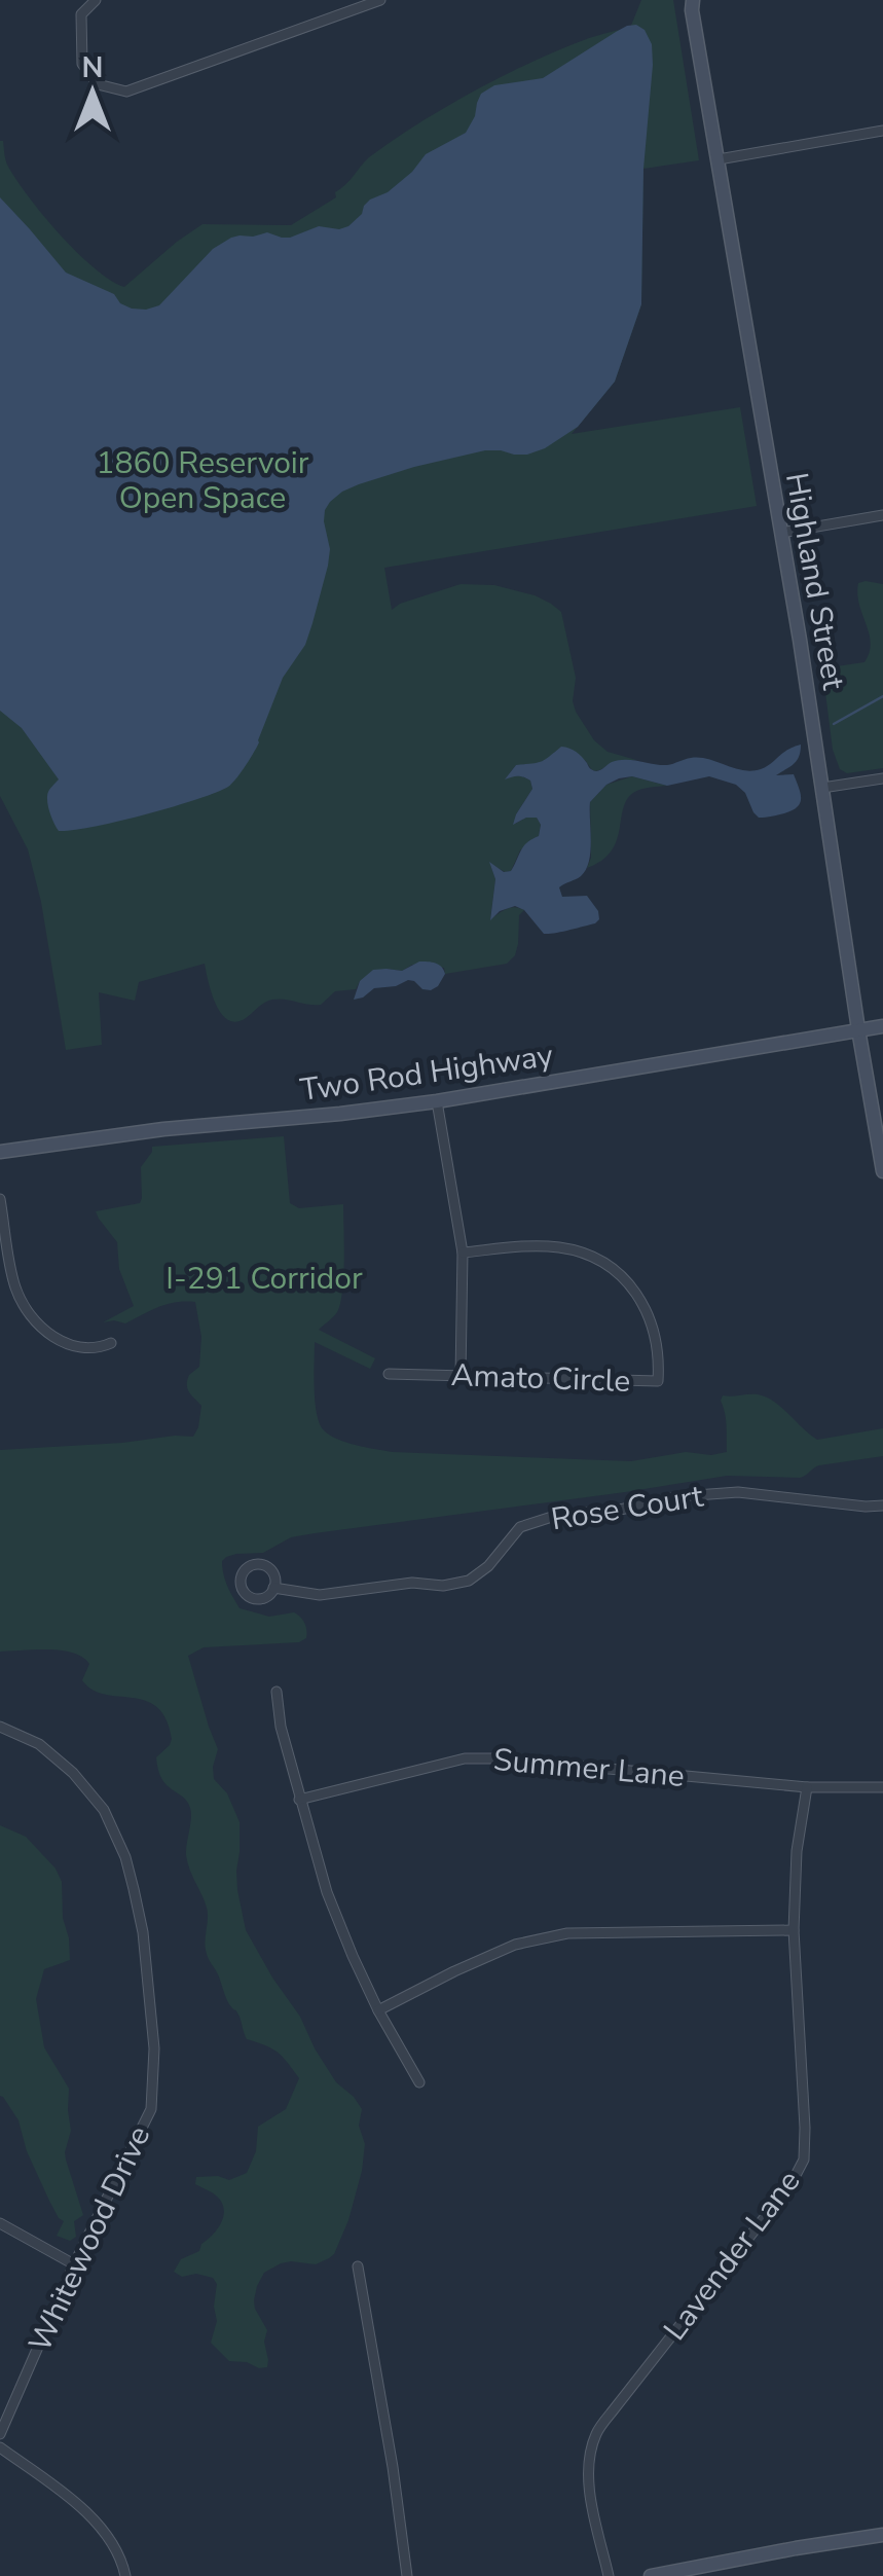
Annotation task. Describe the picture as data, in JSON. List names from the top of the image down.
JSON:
{
  "streets": {
    "main road": ["Highland Street", "Two Rod Highway"],
    "street": [
      "Amato Circle",
      "Rose Court",
      "Summer Lane",
      "Whitewood Drive",
      "Lavender Lane"
    ]
  },
  "crossings": [
    ["Highland Street", "Two Rod Highway"],
    ["Summer Lane", "Lavender Lane"]
  ],
  "parks": ["1860 Reservoir Open Space", "I-291 Corridor"],
  "north": "top"
}
